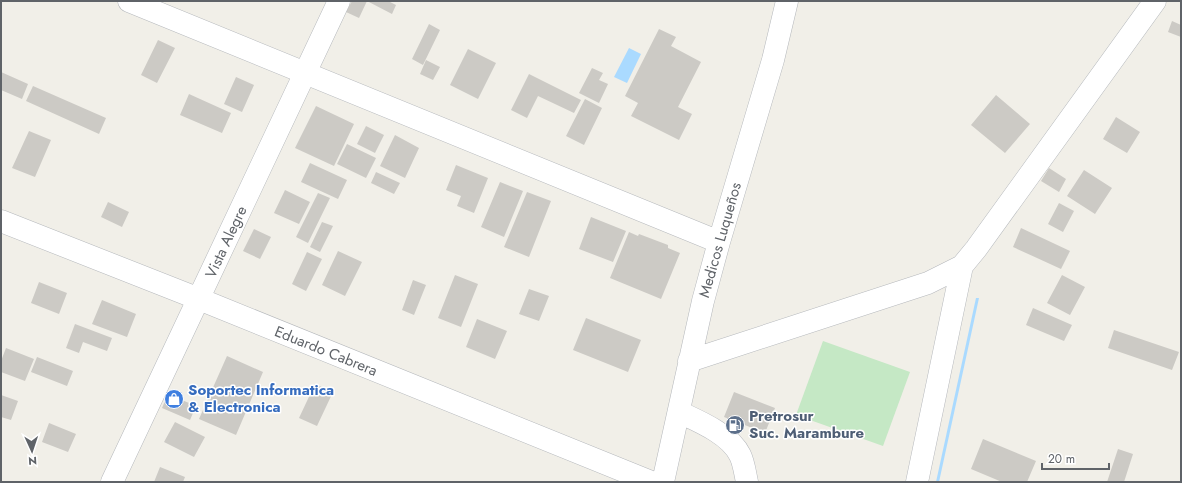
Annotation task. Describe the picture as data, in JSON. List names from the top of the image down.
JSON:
{
  "streets": {
    "street": ["Medicos Luqueños", "Vista Alegre", "Eduardo Cabrera"]
  },
  "crossings": [
    ["Vista Alegre", "Eduardo Cabrera"]
  ],
  "places": {
    "shop": ["Soportec Informatica & Electronica"],
    "fuel station": ["Pretrosur Suc. Marambure"]
  },
  "scale_bar": "20 m",
  "north": "bottom"
}
